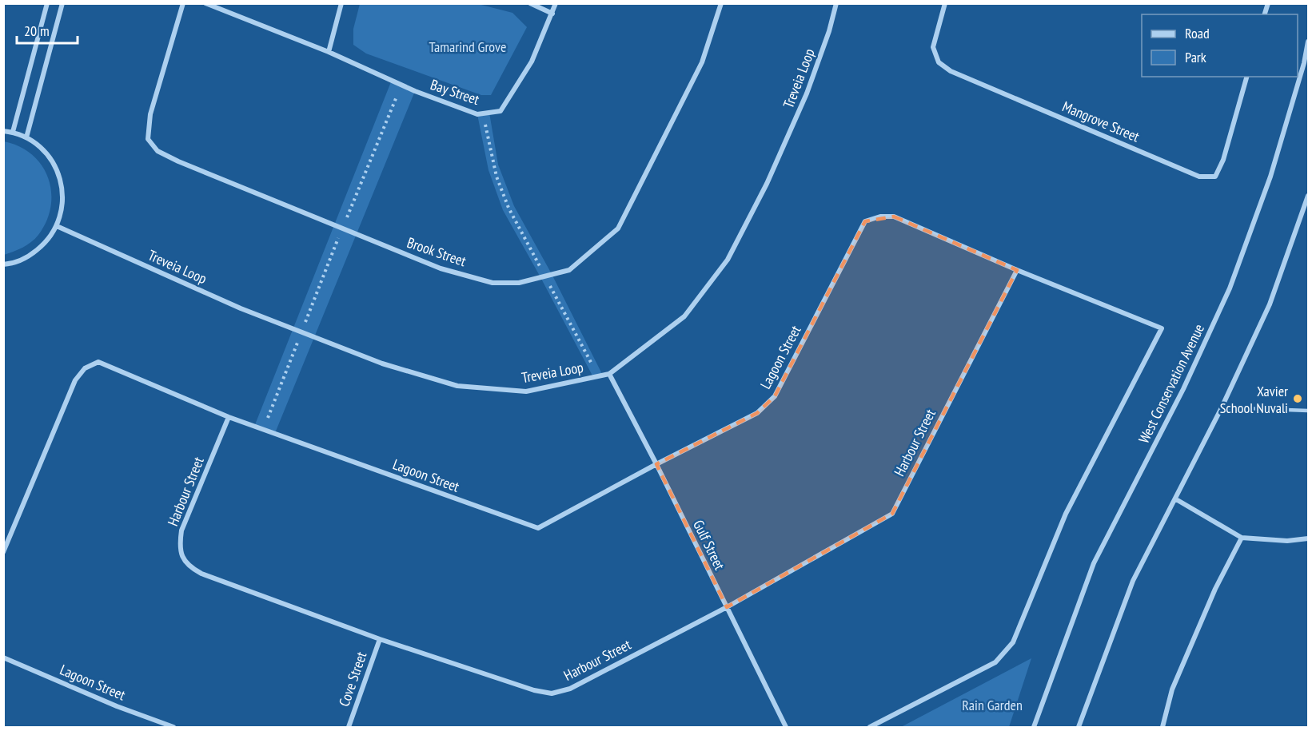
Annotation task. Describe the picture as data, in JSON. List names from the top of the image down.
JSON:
{
  "streets": {
    "street": [
      "Treveia Loop",
      "Bay Street",
      "Mangrove Street",
      "Brook Street",
      "Lagoon Street",
      "West Conservation Avenue",
      "Harbour Street",
      "Gulf Street",
      "Cove Street"
    ]
  },
  "crossings": [
    ["Treveia Loop", "Gulf Street"],
    ["Lagoon Street", "Harbour Street"],
    ["Lagoon Street", "Gulf Street"],
    ["Harbour Street", "Gulf Street"],
    ["Harbour Street", "Cove Street"]
  ],
  "parks": ["Tamarind Grove", "Rain Garden"],
  "places": ["Xavier School Nuvali"],
  "legend": ["Road", "Park"],
  "scale_bar": "20 m"
}
